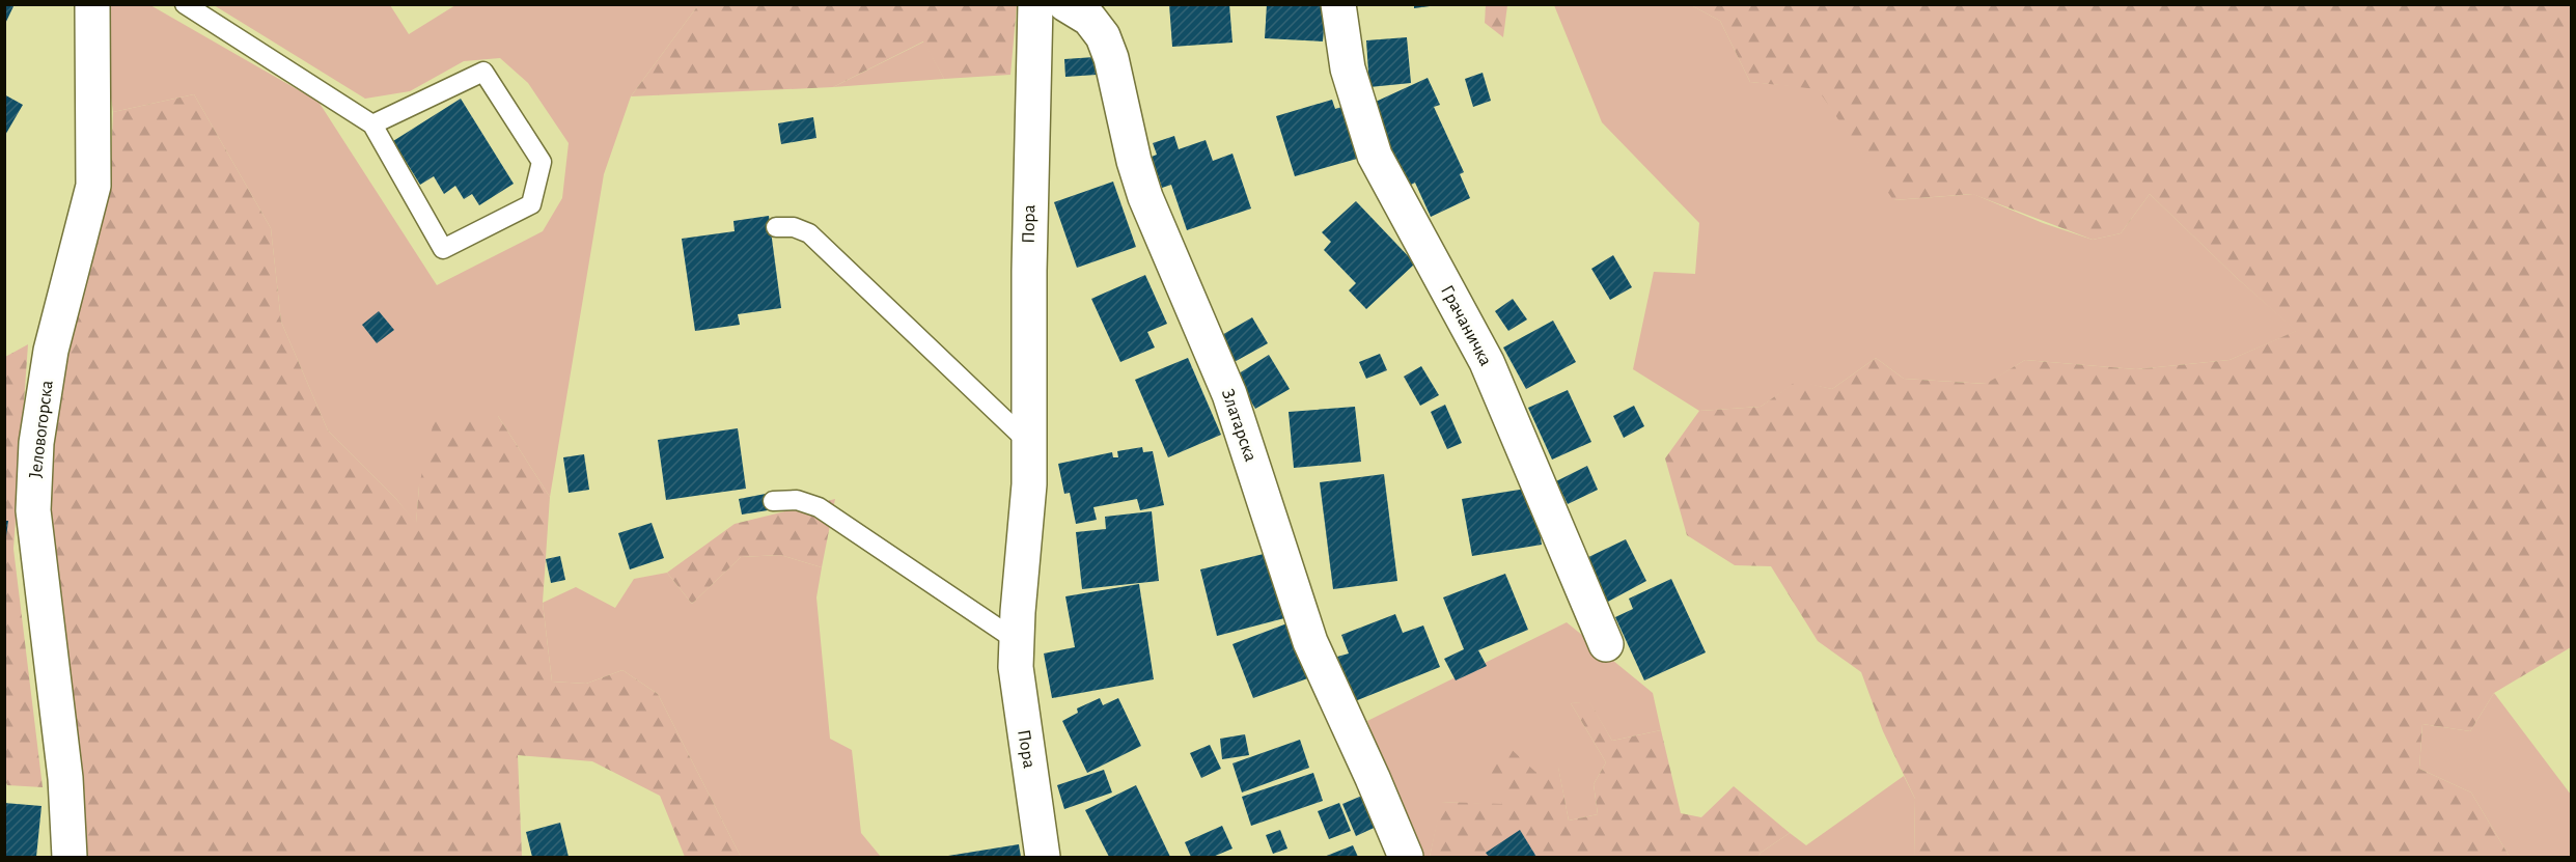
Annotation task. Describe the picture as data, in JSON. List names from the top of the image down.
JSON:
{
  "streets": {
    "street": [
      "Пора",
      "Грачаничка",
      "Златарска",
      "Јеловогорска"
    ]
  }
}
